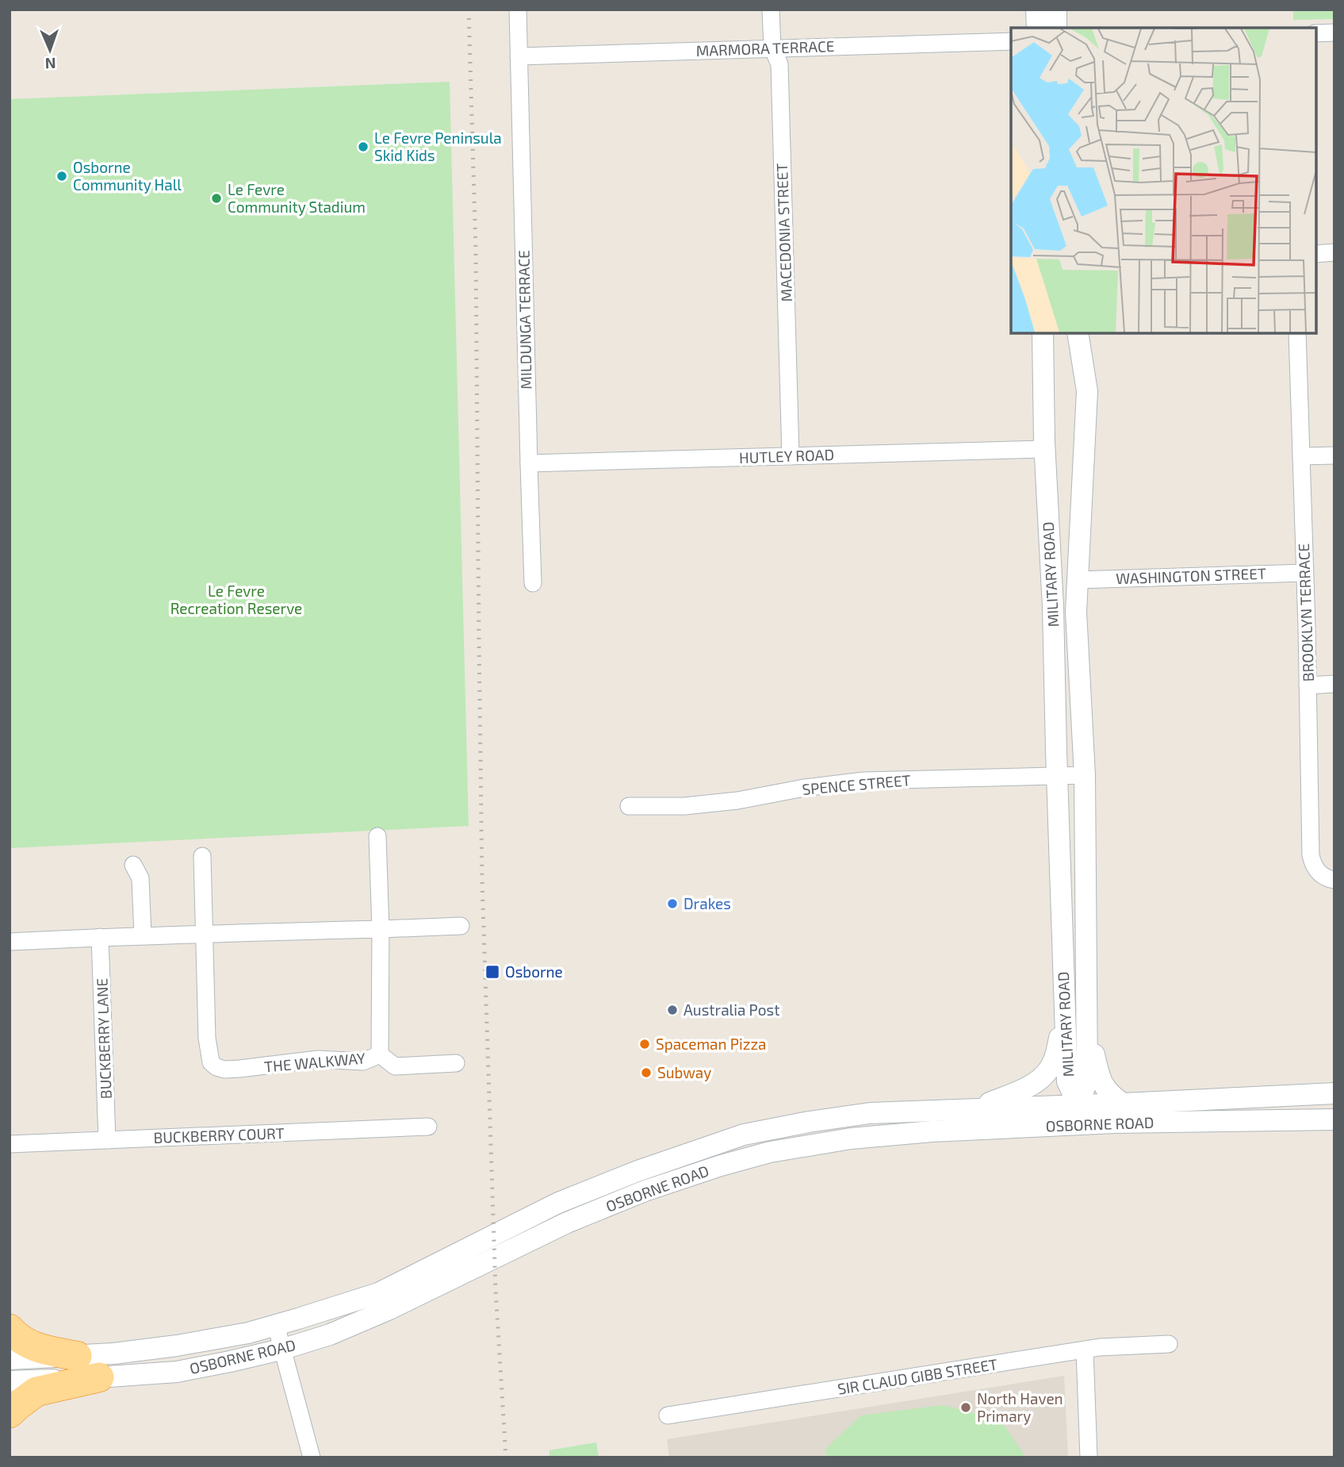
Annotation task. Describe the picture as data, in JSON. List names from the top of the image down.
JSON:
{
  "streets": {
    "street": [
      "MARMORA TERRACE",
      "MACEDONIA STREET",
      "MILDUNGA TERRACE",
      "HUTLEY ROAD",
      "MILITARY ROAD",
      "WASHINGTON STREET",
      "BROOKLYN TERRACE",
      "SPENCE STREET",
      "BUCKBERRY LANE",
      "THE WALKWAY",
      "OSBORNE ROAD",
      "BUCKBERRY COURT",
      "SIR CLAUD GIBB STREET"
    ]
  },
  "crossings": [
    ["MARMORA TERRACE", "MACEDONIA STREET"],
    ["MARMORA TERRACE", "MILDUNGA TERRACE"],
    ["MACEDONIA STREET", "HUTLEY ROAD"],
    ["MILDUNGA TERRACE", "HUTLEY ROAD"],
    ["HUTLEY ROAD", "MILITARY ROAD"],
    ["MILITARY ROAD", "WASHINGTON STREET"],
    ["MILITARY ROAD", "SPENCE STREET"],
    ["MILITARY ROAD", "OSBORNE ROAD"],
    ["WASHINGTON STREET", "BROOKLYN TERRACE"],
    ["BUCKBERRY LANE", "BUCKBERRY COURT"]
  ],
  "parks": ["Le Fevre Recreation Reserve"],
  "places": {
    "other": [
      "Le Fevre Peninsula Skid Kids",
      "Osborne Community Hall",
      "Le Fevre Community Stadium",
      "Drakes",
      "Australia Post",
      "Spaceman Pizza",
      "Subway",
      "North Haven Primary"
    ],
    "transit": ["Osborne"]
  },
  "north": "bottom"
}
